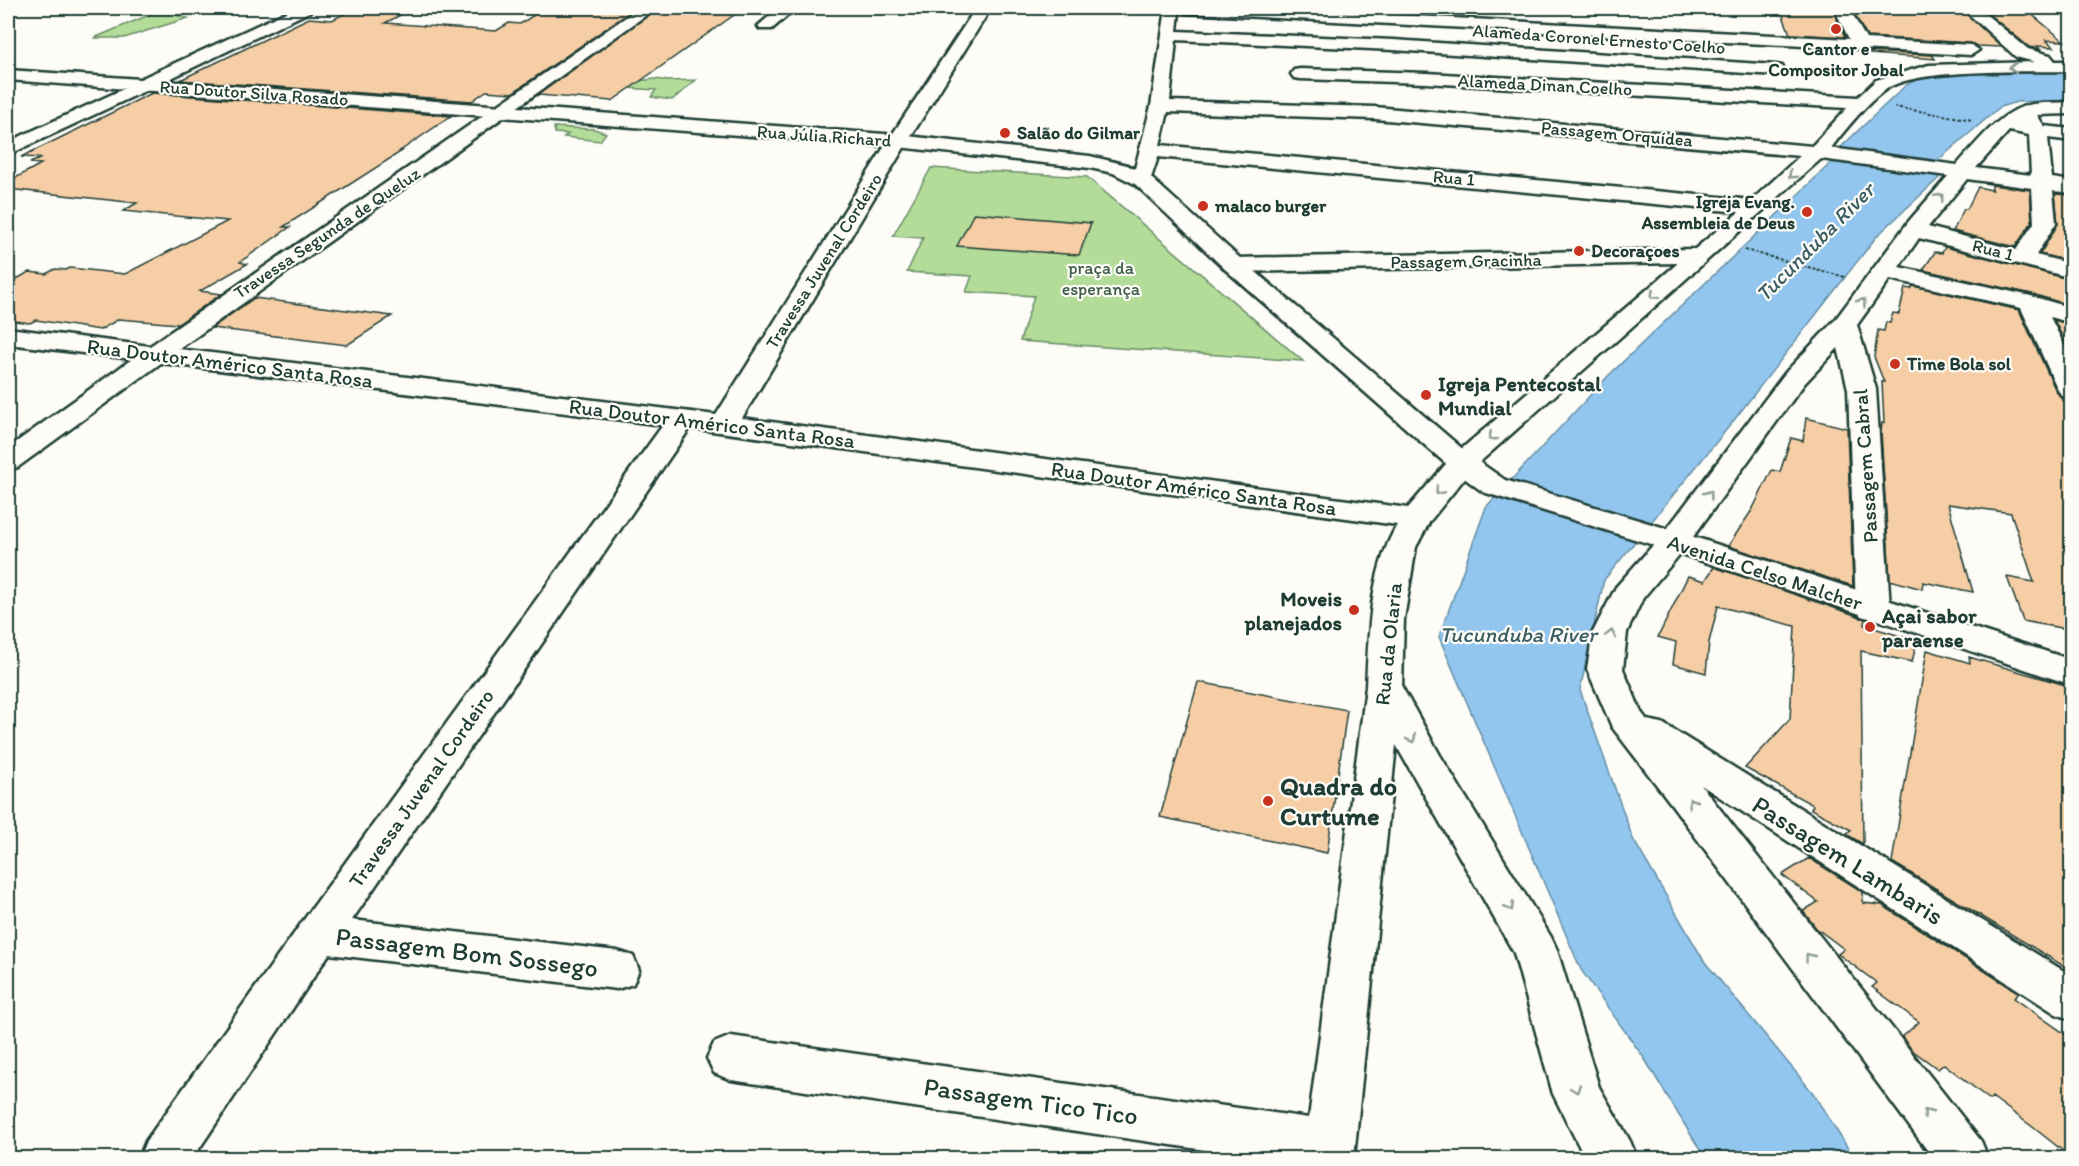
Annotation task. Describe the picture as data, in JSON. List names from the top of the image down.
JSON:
{
  "streets": {
    "street": [
      "Alameda Coronel Ernesto Coelho",
      "Alameda Dinan Coelho",
      "Rua Doutor Silva Rosado",
      "Passagem Orquídea",
      "Rua Júlia Richard",
      "Rua 1",
      "Travessa Segunda de Queluz",
      "Travessa Juvenal Cordeiro",
      "Passagem Gracinha",
      "Rua Doutor Américo Santa Rosa",
      "Passagem Cabral",
      "Avenida Celso Malcher",
      "Rua da Olaria",
      "Passagem Lambaris",
      "Passagem Bom Sossego",
      "Passagem Tico Tico"
    ]
  },
  "crossings": [
    ["Alameda Dinan Coelho", "Rua da Olaria"],
    ["Rua Doutor Silva Rosado", "Rua Júlia Richard"],
    ["Rua Doutor Silva Rosado", "Travessa Segunda de Queluz"],
    ["Passagem Orquídea", "Rua da Olaria"],
    ["Rua Júlia Richard", "Travessa Segunda de Queluz"],
    ["Rua Júlia Richard", "Travessa Juvenal Cordeiro"],
    ["Rua 1", "Rua da Olaria"],
    ["Travessa Segunda de Queluz", "Rua Doutor Américo Santa Rosa"],
    ["Travessa Juvenal Cordeiro", "Rua Doutor Américo Santa Rosa"],
    ["Travessa Juvenal Cordeiro", "Passagem Bom Sossego"],
    ["Passagem Gracinha", "Rua da Olaria"],
    ["Rua Doutor Américo Santa Rosa", "Rua da Olaria"],
    ["Passagem Cabral", "Avenida Celso Malcher"],
    ["Avenida Celso Malcher", "Rua da Olaria"],
    ["Rua da Olaria", "Passagem Tico Tico"]
  ],
  "water": ["Tucunduba River"],
  "parks": ["praça da esperança"],
  "places": [
    "Cantor e Compositor Jobal",
    "Salão do Gilmar",
    "malaco burger",
    "Igreja Evang. Assembleia de Deus",
    "Decoraçoes",
    "Time Bola sol",
    "Igreja Pentecostal Mundial",
    "Moveis planejados",
    "Açai sabor paraense",
    "Quadra do Curtume"
  ]
}
